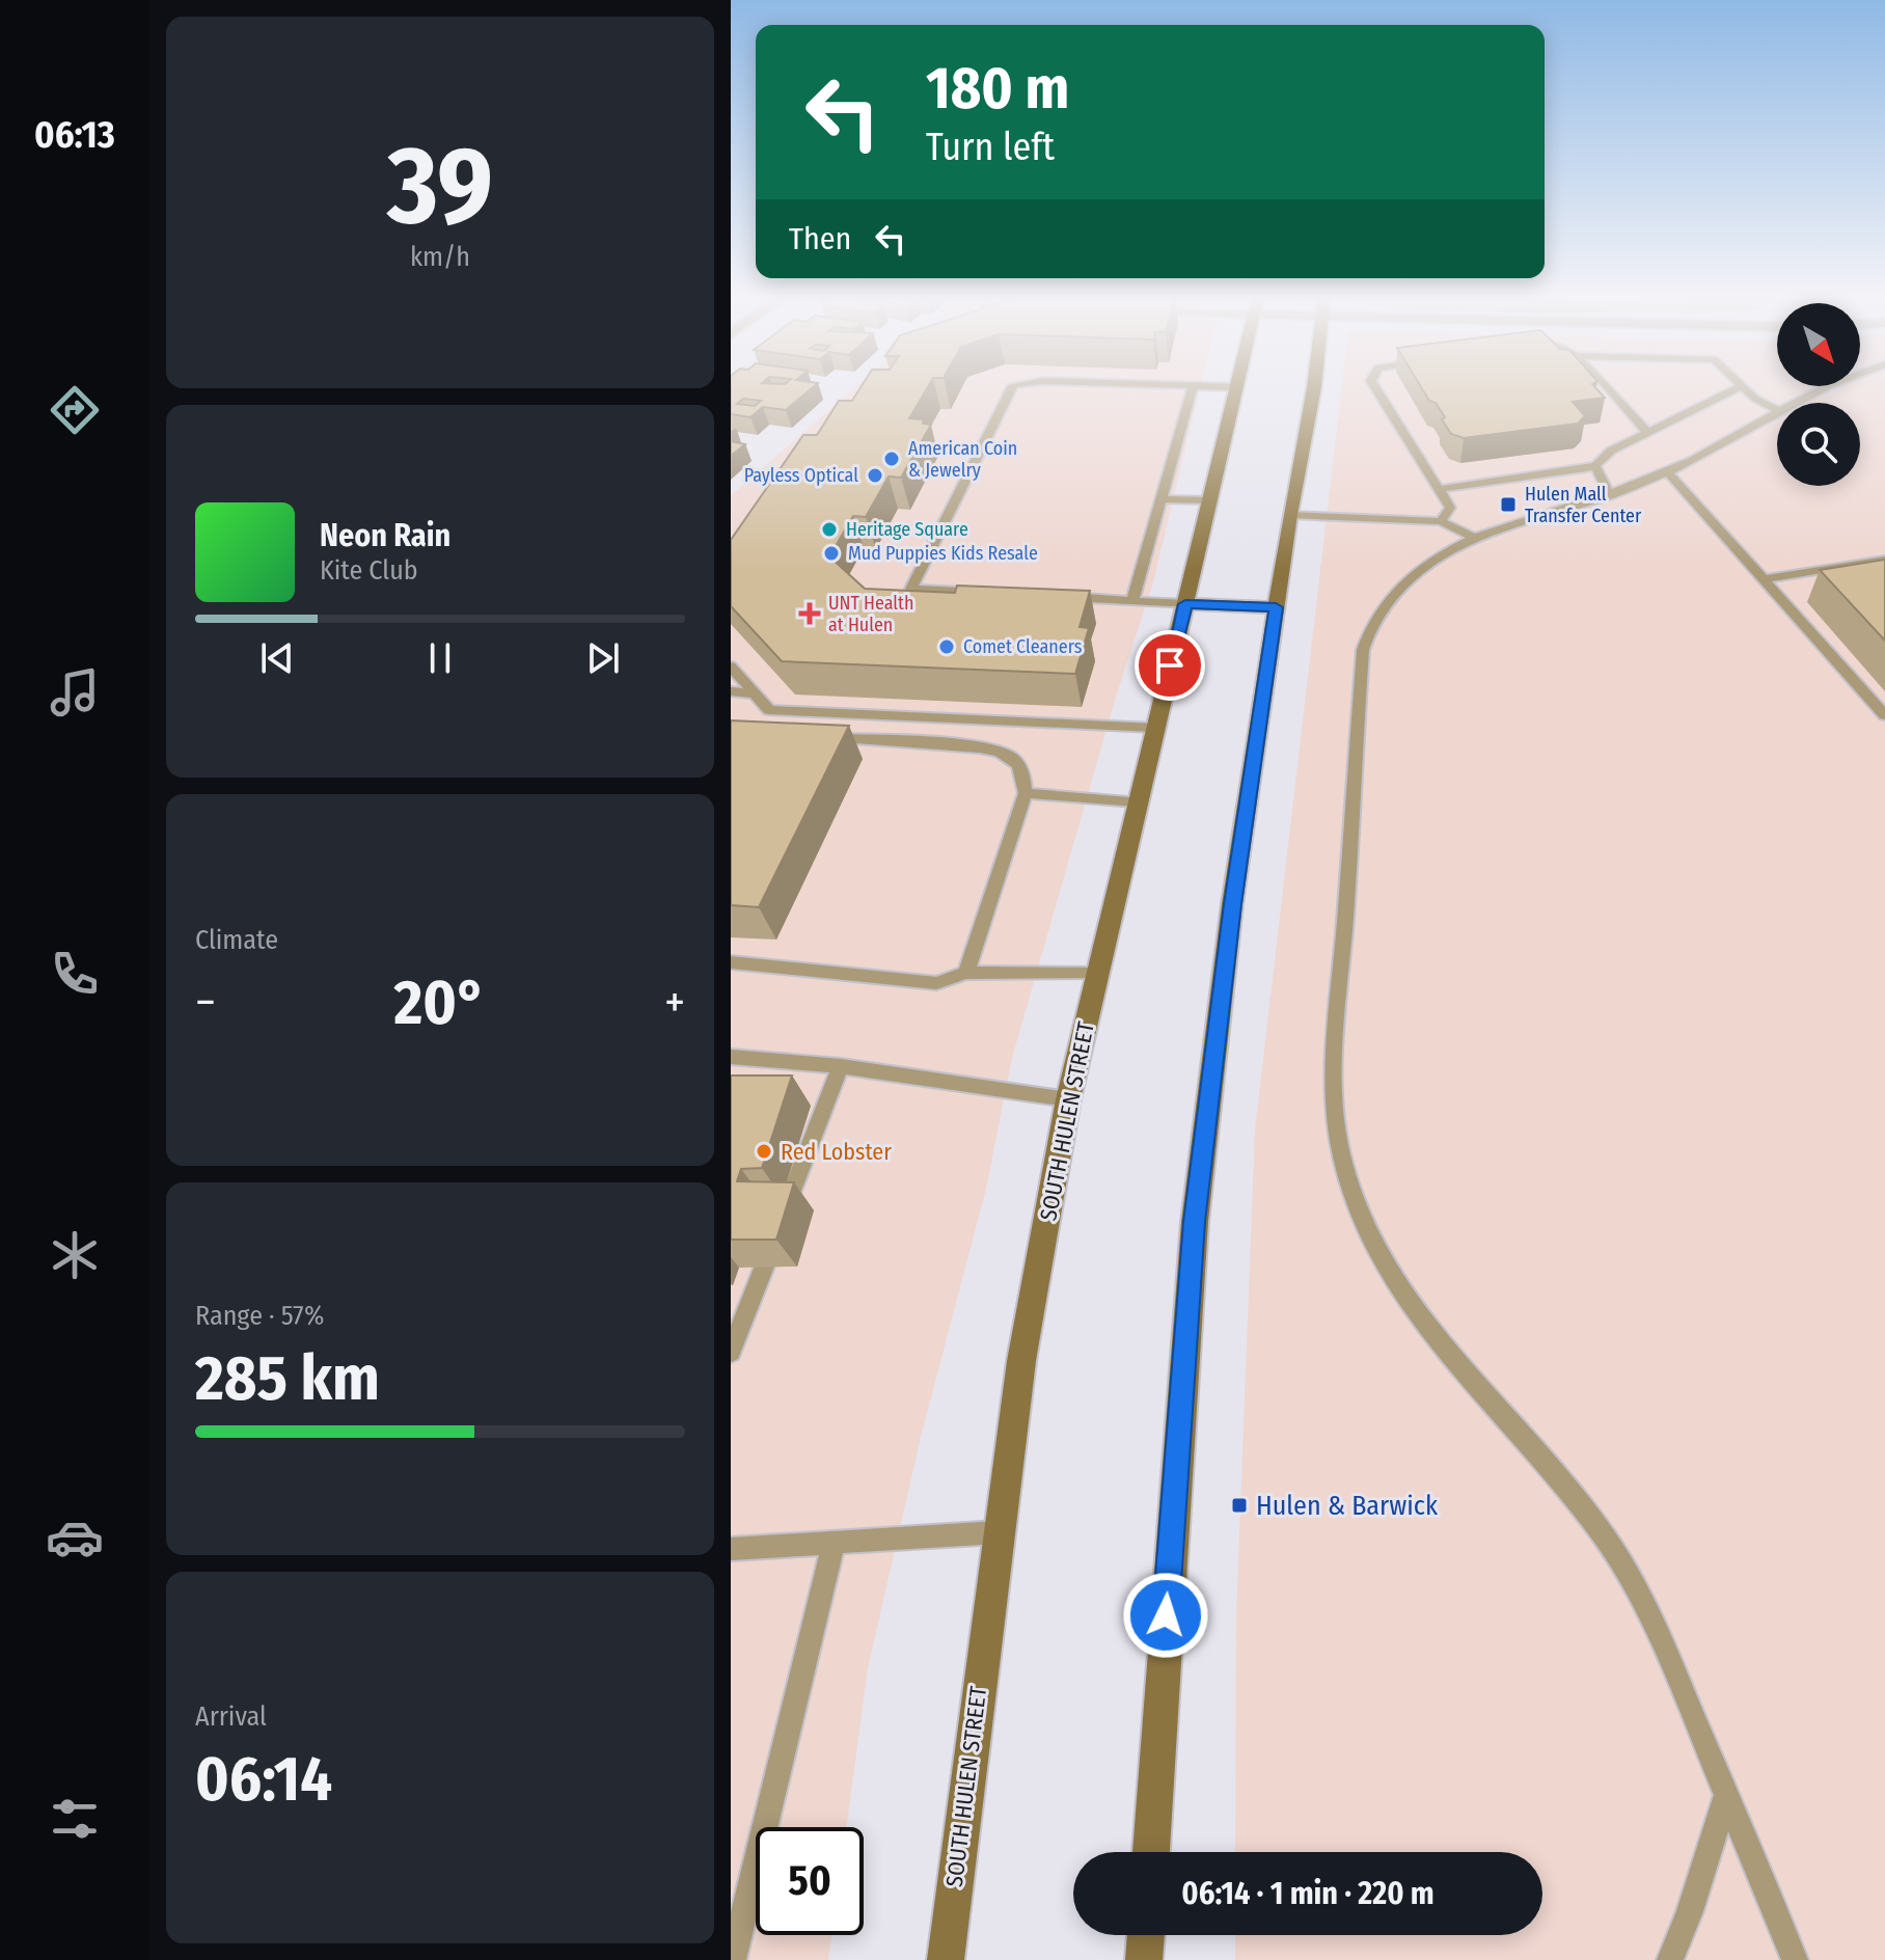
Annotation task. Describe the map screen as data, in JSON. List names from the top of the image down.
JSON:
{
  "streets": {
    "main road": ["SOUTH HULEN STREET"]
  },
  "places": {
    "other": [
      "American Coin & Jewelry",
      "Payless Optical",
      "Heritage Square",
      "Mud Puppies Kids Resale",
      "Comet Cleaners",
      "Red Lobster"
    ],
    "transit": ["Hulen Mall Transfer Center", "Hulen & Barwick"],
    "health": ["UNT Health at Hulen"]
  },
  "north": "bottom right",
  "page": {
    "tabs": "06:13",
    "tile": [
      ["39", "km/h"],
      "Climate",
      ["Range · 57%", "285 km"],
      ["Arrival", "06:14"]
    ],
    "turn": ["180 m", "Turn left"],
    "then": "Then",
    "song": ["Neon Rain", "Kite Club"],
    "heat": ["−", "20°", "+"],
    "limit": "50",
    "trip": "06:14 · 1 min · 220 m"
  }
}
